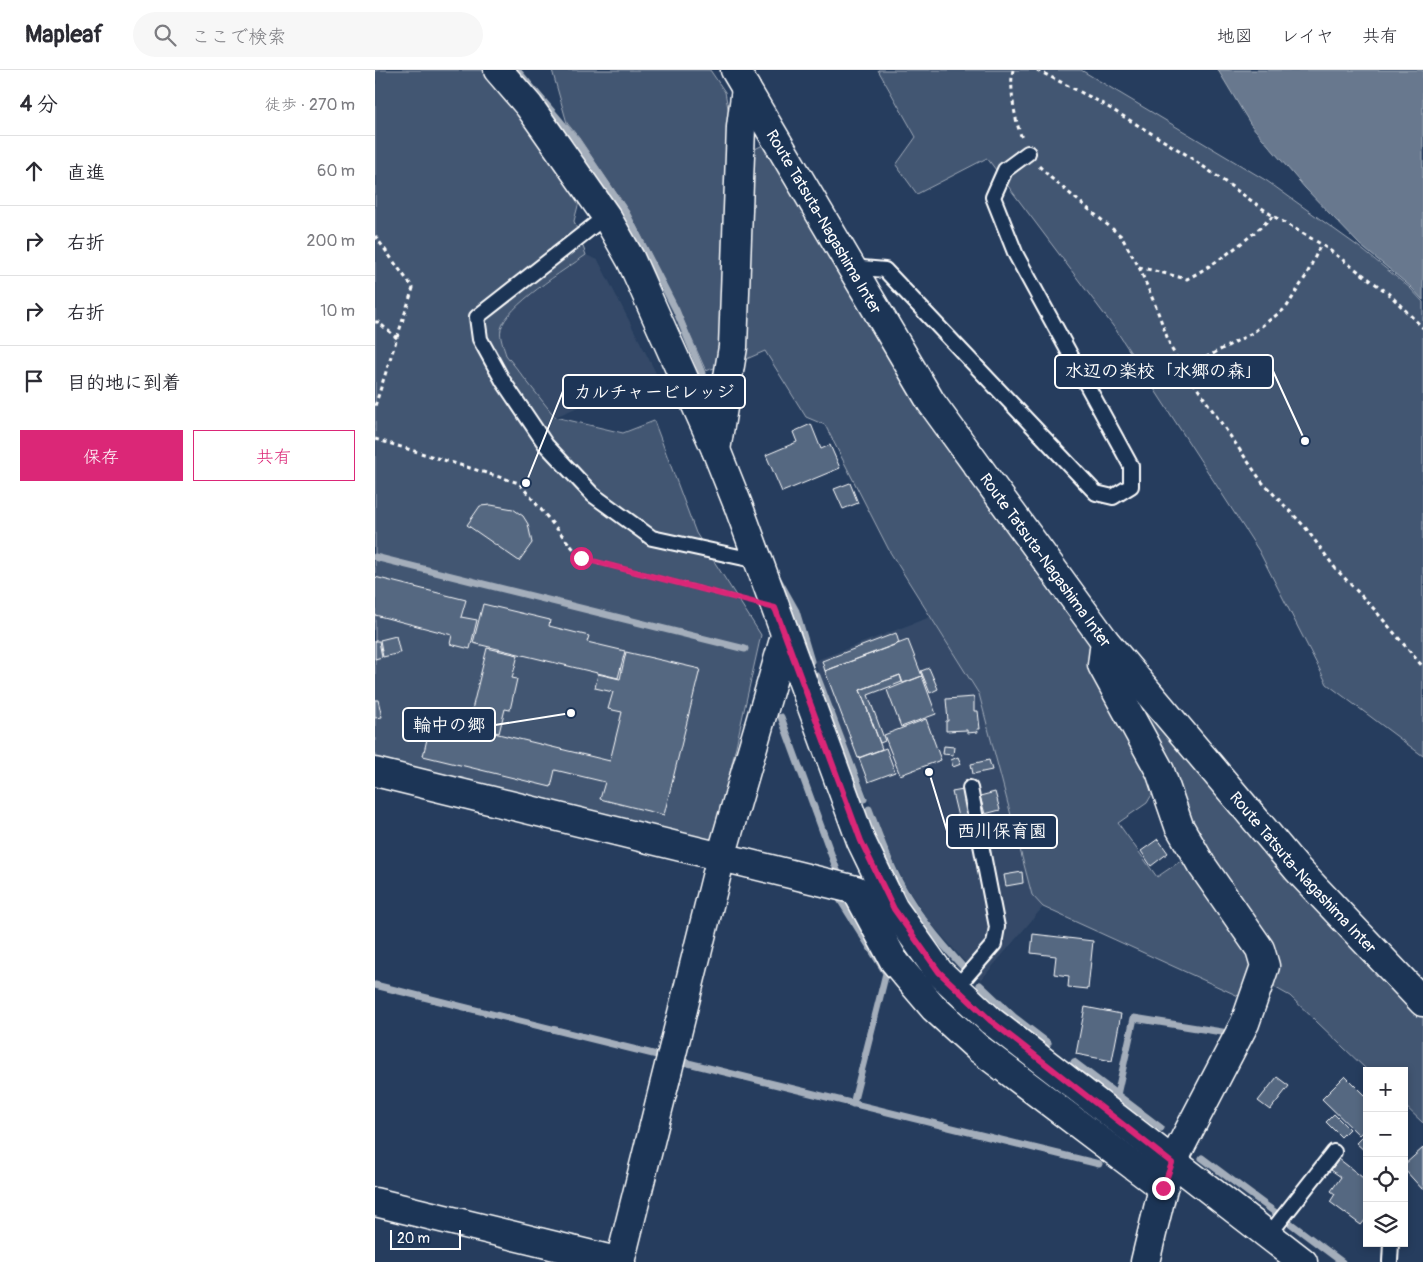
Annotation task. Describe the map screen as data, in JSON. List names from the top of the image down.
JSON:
{
  "streets": {
    "street": ["Route Tatsuta-Nagashima Inter"]
  },
  "places": [
    "水辺の楽校「水郷の森」",
    "カルチャービレッジ",
    "輪中の郷",
    "西川保育園"
  ],
  "scale_bar": "20 m",
  "page": {
    "header": "Mapleaf",
    "search": "ここで検索",
    "nav": ["地図", "レイヤ", "共有"],
    "heading": ["4 分", "徒歩 · 270 m"],
    "list": [
      ["直進", "60 m"],
      ["右折", "200 m"],
      ["右折", "10 m"],
      "目的地に到着"
    ],
    "buttons": ["保存", "共有"],
    "map_buttons": ["+", "−"],
    "scale": "20 m"
  }
}
